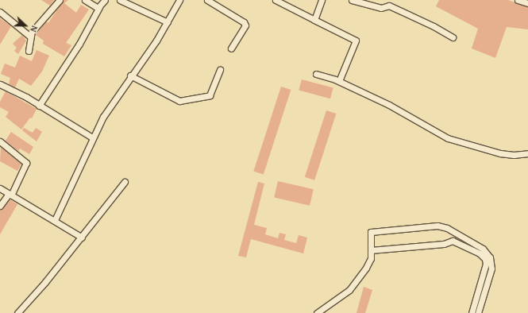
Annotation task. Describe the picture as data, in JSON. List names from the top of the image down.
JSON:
{
  "north": "right"
}
